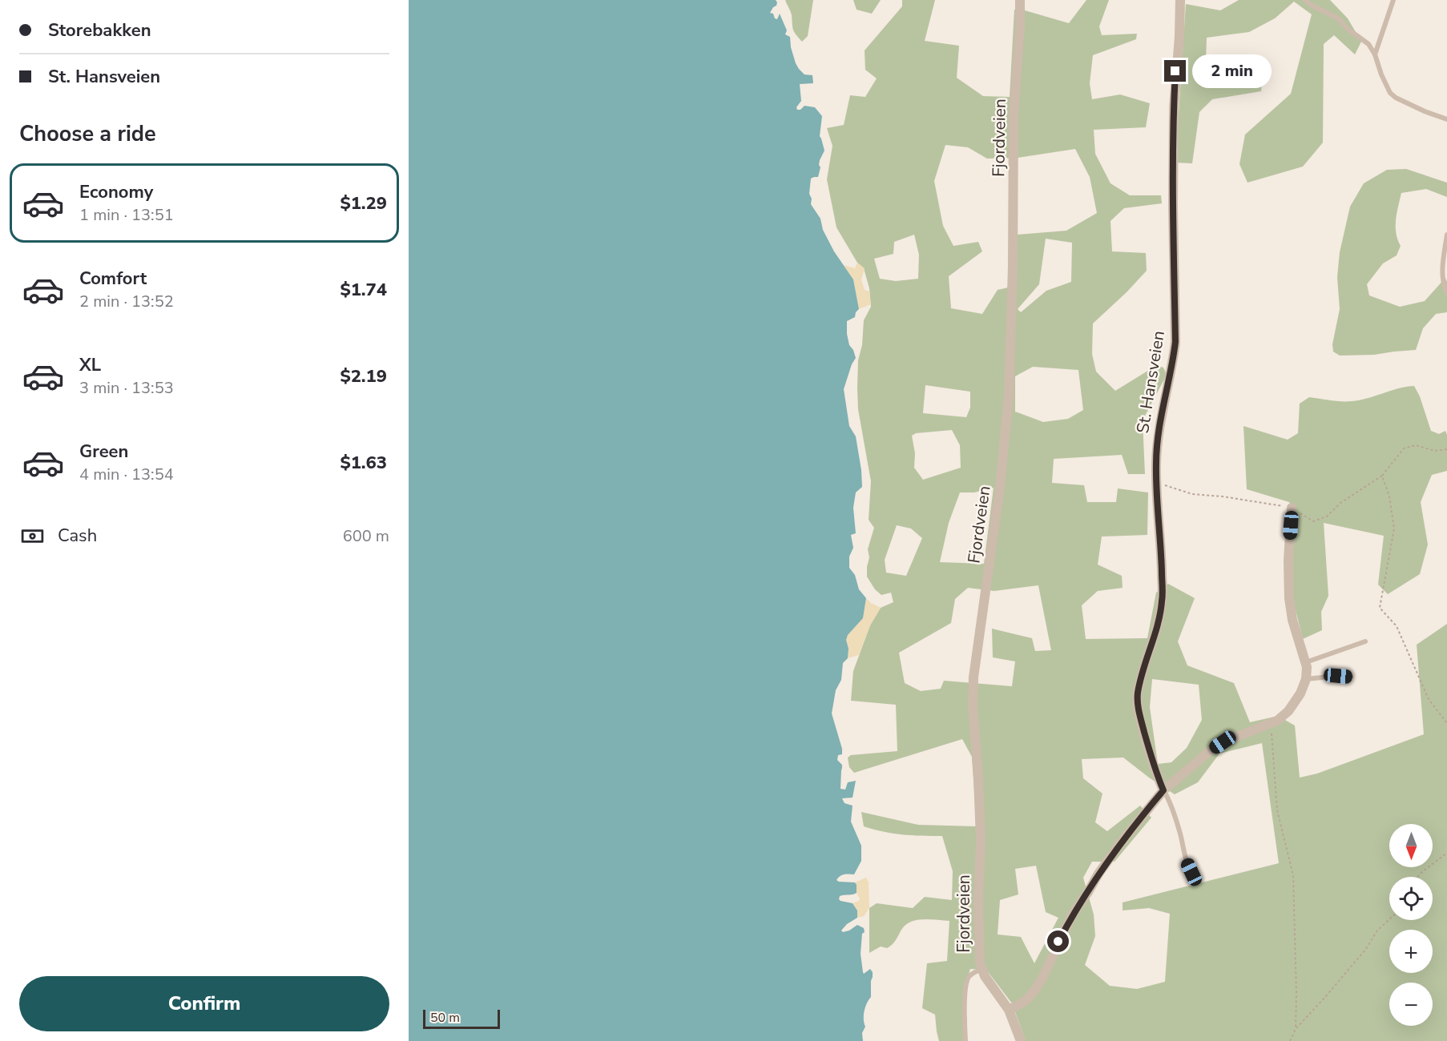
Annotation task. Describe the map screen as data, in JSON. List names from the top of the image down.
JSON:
{
  "streets": {
    "street": ["Fjordveien", "St. Hansveien"]
  },
  "scale_bar": "50 m",
  "north": "bottom",
  "page": {
    "banner": ["Storebakken", "St. Hansveien"],
    "bubble": "2 min",
    "heading": "Choose a ride",
    "list": [
      {
        "name": "Economy",
        "note": "1 min · 13:51",
        "value": "$1.29"
      },
      {
        "name": "Comfort",
        "note": "2 min · 13:52",
        "value": "$1.74"
      },
      {
        "name": "XL",
        "note": "3 min · 13:53",
        "value": "$2.19"
      },
      {
        "name": "Green",
        "note": "4 min · 13:54",
        "value": "$1.63"
      }
    ],
    "pay": ["Cash", "600 m"],
    "map_buttons": ["+", "−"],
    "buttons": "Confirm",
    "scale": "50 m"
  }
}
